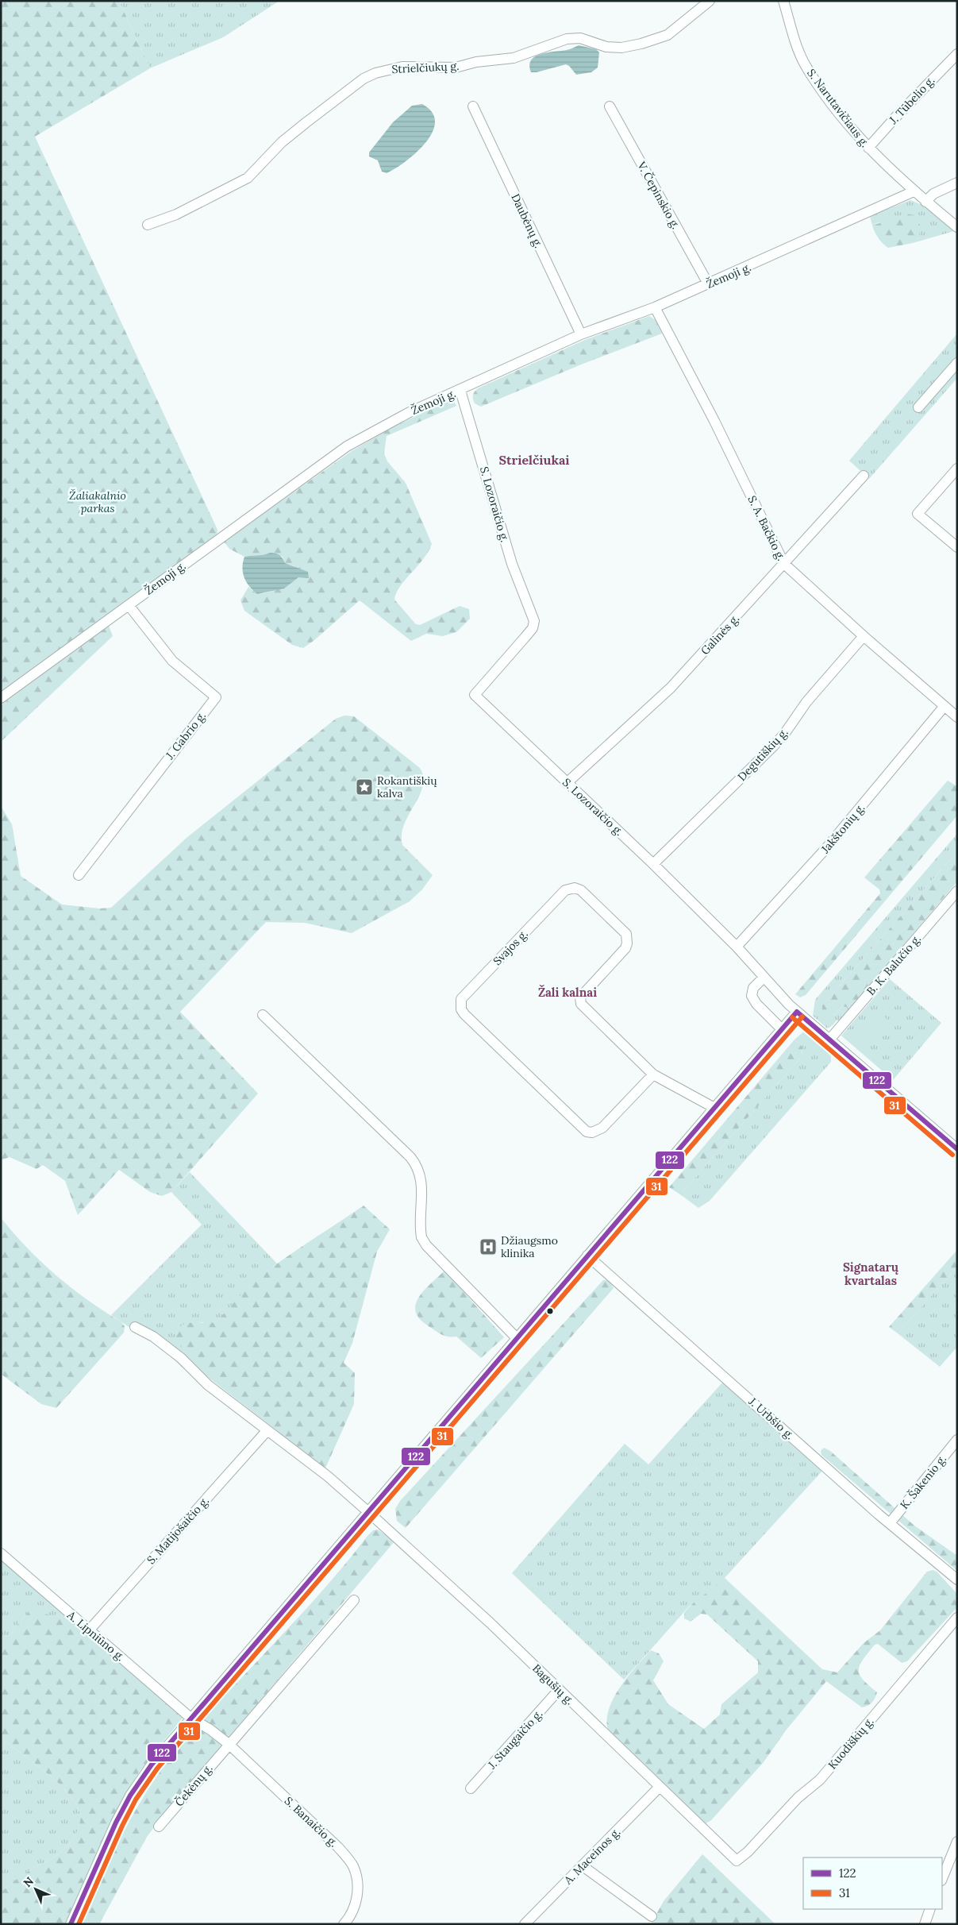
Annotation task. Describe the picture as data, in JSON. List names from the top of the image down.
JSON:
{
  "streets": {
    "street": [
      "Strielčiukų g.",
      "J. Tūbelio g.",
      "S. Narutavičiaus g.",
      "V. Čepinskio g.",
      "Daubėnų g.",
      "Žemoji g.",
      "S. Lozoraičio g.",
      "S. A. Bačkio g.",
      "Galinės g.",
      "J. Gabrio g.",
      "Degutiškių g.",
      "Jakštonių g.",
      "Svajos g.",
      "B. K. Balučio g.",
      "J. Urbšio g.",
      "K. Šakenio g.",
      "S. Matijošaičio g.",
      "A. Lipniūno g.",
      "Bagušių g.",
      "J. Staugaičio g.",
      "Kuodiškių g.",
      "Čekėnų g.",
      "S. Banaičio g.",
      "A. Maceinos g."
    ]
  },
  "crossings": [
    ["J. Tūbelio g.", "S. Narutavičiaus g."],
    ["S. Narutavičiaus g.", "Žemoji g."],
    ["V. Čepinskio g.", "Žemoji g."],
    ["Daubėnų g.", "Žemoji g."],
    ["Žemoji g.", "S. Lozoraičio g."],
    ["Žemoji g.", "S. A. Bačkio g."],
    ["Žemoji g.", "J. Gabrio g."],
    ["S. Lozoraičio g.", "Galinės g."],
    ["S. Lozoraičio g.", "Degutiškių g."],
    ["S. Lozoraičio g.", "Jakštonių g."],
    ["S. Lozoraičio g.", "B. K. Balučio g."],
    ["S. A. Bačkio g.", "Galinės g."],
    ["S. A. Bačkio g.", "Degutiškių g."],
    ["S. A. Bačkio g.", "Jakštonių g."],
    ["J. Urbšio g.", "K. Šakenio g."],
    ["S. Matijošaičio g.", "A. Lipniūno g."],
    ["S. Matijošaičio g.", "Bagušių g."],
    ["A. Lipniūno g.", "S. Banaičio g."],
    ["Bagušių g.", "J. Staugaičio g."],
    ["Bagušių g.", "Kuodiškių g."],
    ["Bagušių g.", "A. Maceinos g."],
    ["Čekėnų g.", "S. Banaičio g."]
  ],
  "districts": ["Strielčiukai", "Žali kalnai", "Signatarų kvartalas"],
  "parks": ["Žaliakalnio parkas"],
  "places": {
    "place": ["Rokantiškių kalva"],
    "hospital": ["Džiaugsmo klinika"]
  },
  "lines": ["transit line 122", "transit line 31"],
  "legend": ["122", "31"],
  "north": "top left"
}
